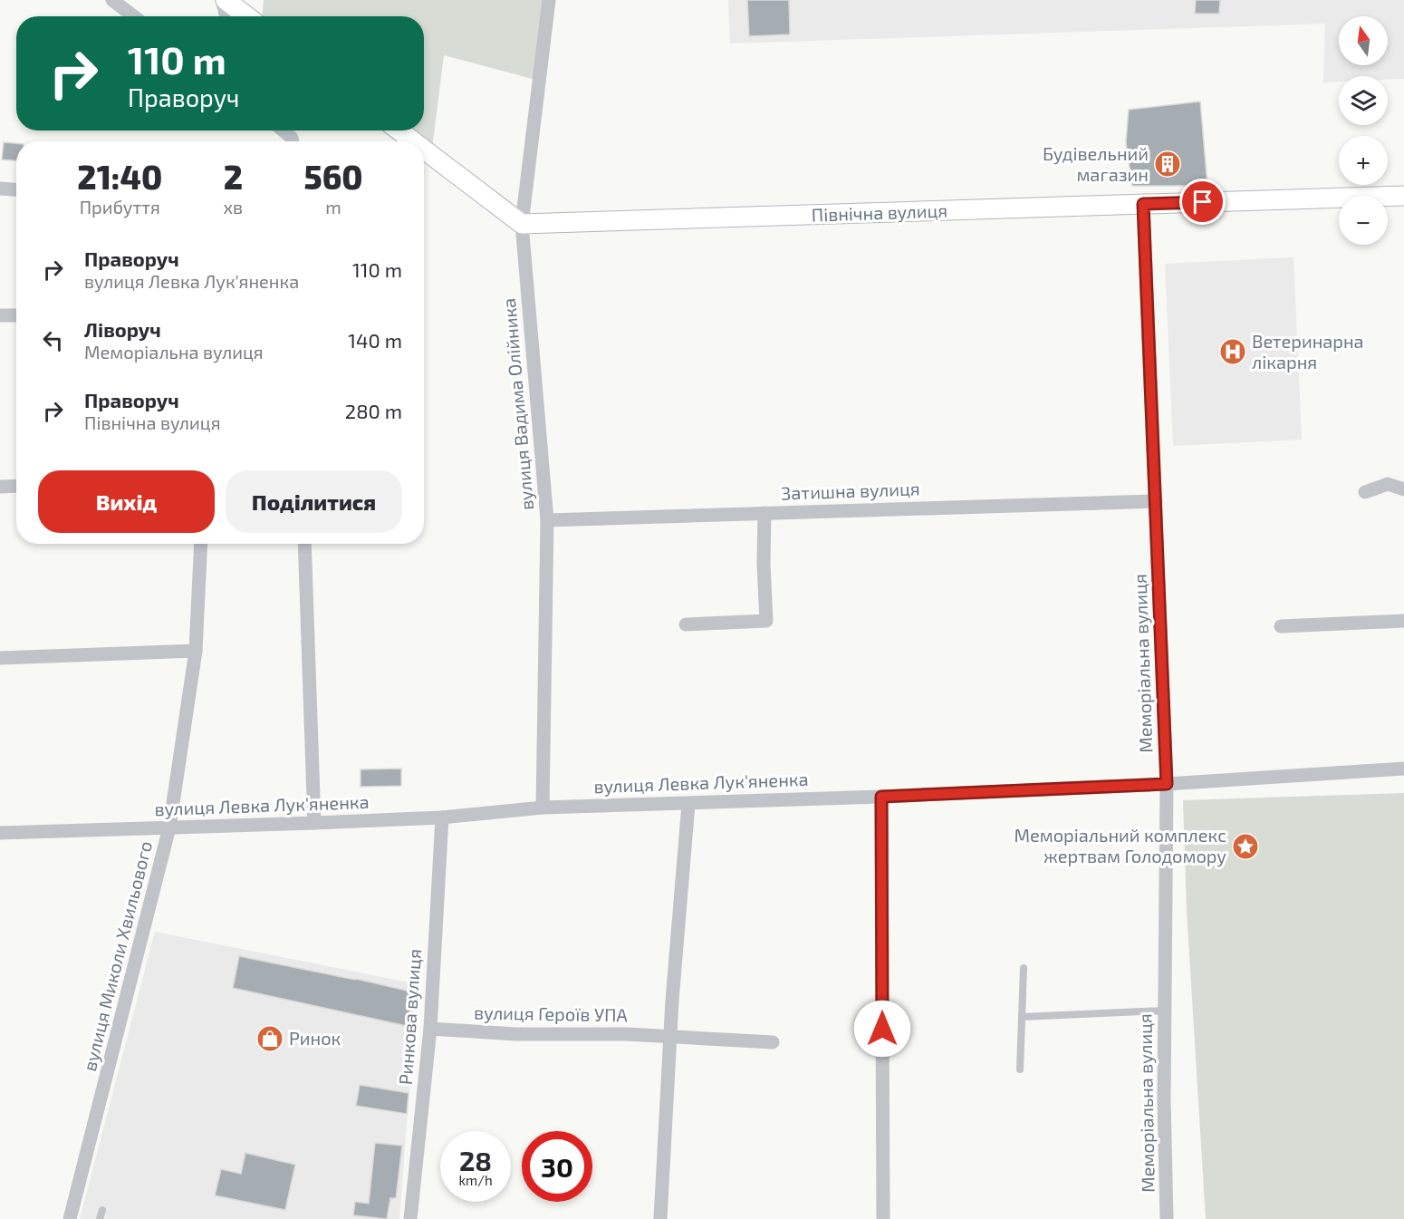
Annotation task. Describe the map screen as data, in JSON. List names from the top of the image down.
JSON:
{
  "streets": {
    "street": [
      "Північна вулиця",
      "вулиця Вадима Олійника",
      "Затишна вулиця",
      "Меморіальна вулиця",
      "вулиця Левка Лук'яненка",
      "вулиця Миколи Хвильового",
      "вулиця Героїв УПА",
      "Ринкова вулиця"
    ]
  },
  "crossings": [
    ["Північна вулиця", "вулиця Вадима Олійника"],
    ["Північна вулиця", "Меморіальна вулиця"],
    ["вулиця Вадима Олійника", "Затишна вулиця"],
    ["вулиця Вадима Олійника", "вулиця Левка Лук'яненка"],
    ["Затишна вулиця", "Меморіальна вулиця"],
    ["Меморіальна вулиця", "вулиця Левка Лук'яненка"],
    ["вулиця Левка Лук'яненка", "вулиця Миколи Хвильового"],
    ["вулиця Левка Лук'яненка", "Ринкова вулиця"],
    ["вулиця Героїв УПА", "Ринкова вулиця"]
  ],
  "places": {
    "building": ["Будівельний магазин"],
    "hospital": ["Ветеринарна лікарня"],
    "place": ["Меморіальний комплекс жертвам Голодомору"],
    "shop": ["Ринок"]
  },
  "north": "top",
  "page": {
    "map_buttons": ["+", "−"],
    "turn": ["110 m", "Праворуч"],
    "eta": [
      "21:40",
      "Прибуття",
      "2",
      "хв",
      "560",
      "m"
    ],
    "list": [
      {
        "name": "Праворуч",
        "note": "вулиця Левка Лук'яненка",
        "value": "110 m"
      },
      {
        "name": "Ліворуч",
        "note": "Меморіальна вулиця",
        "value": "140 m"
      },
      {
        "name": "Праворуч",
        "note": "Північна вулиця",
        "value": "280 m"
      }
    ],
    "buttons": ["Вихід", "Поділитися"],
    "speed": "28 km/h",
    "limit": "30"
  }
}
